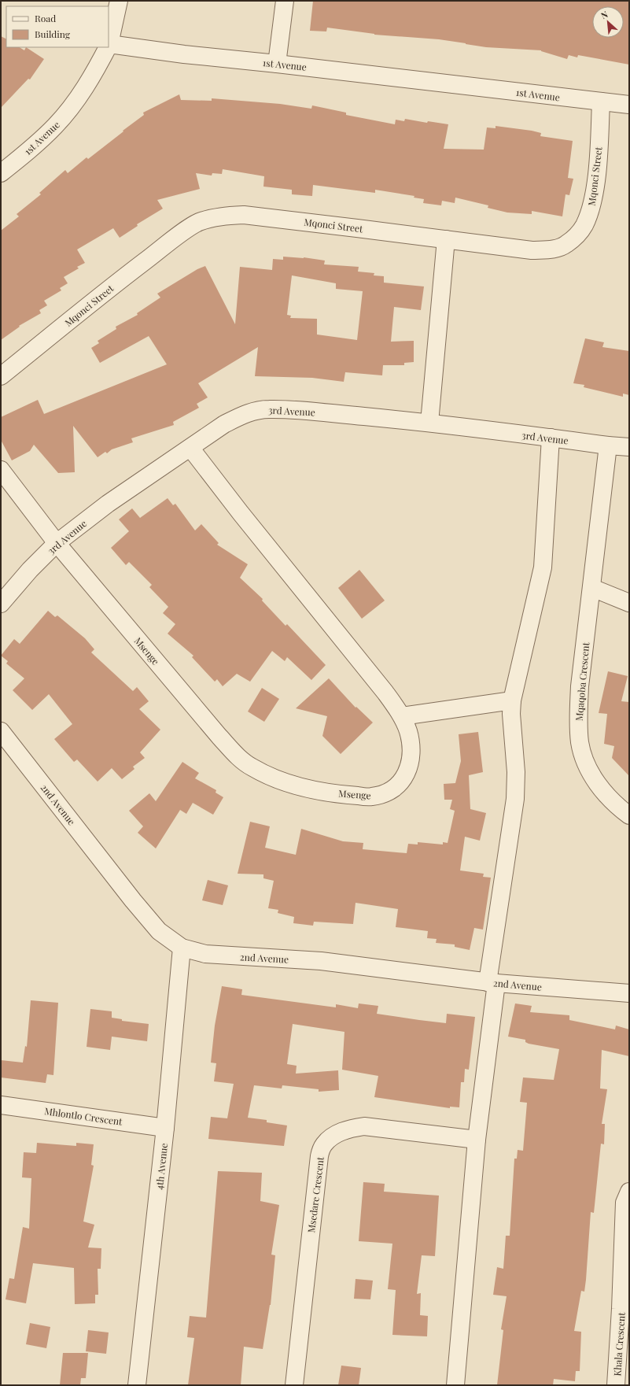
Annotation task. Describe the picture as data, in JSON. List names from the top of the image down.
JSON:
{
  "streets": {
    "street": [
      "1st Avenue",
      "Mqonci Street",
      "3rd Avenue",
      "Msenge",
      "Mqaqoba Crescent",
      "2nd Avenue",
      "Mhlontlo Crescent",
      "4th Avenue",
      "Msedare Crescent",
      "Khala Crescent"
    ]
  },
  "crossings": [
    ["1st Avenue", "Mqonci Street"],
    ["3rd Avenue", "Msenge"],
    ["3rd Avenue", "Mqaqoba Crescent"],
    ["2nd Avenue", "4th Avenue"],
    ["Mhlontlo Crescent", "4th Avenue"]
  ],
  "legend": ["Road", "Building"],
  "north": "top left"
}
